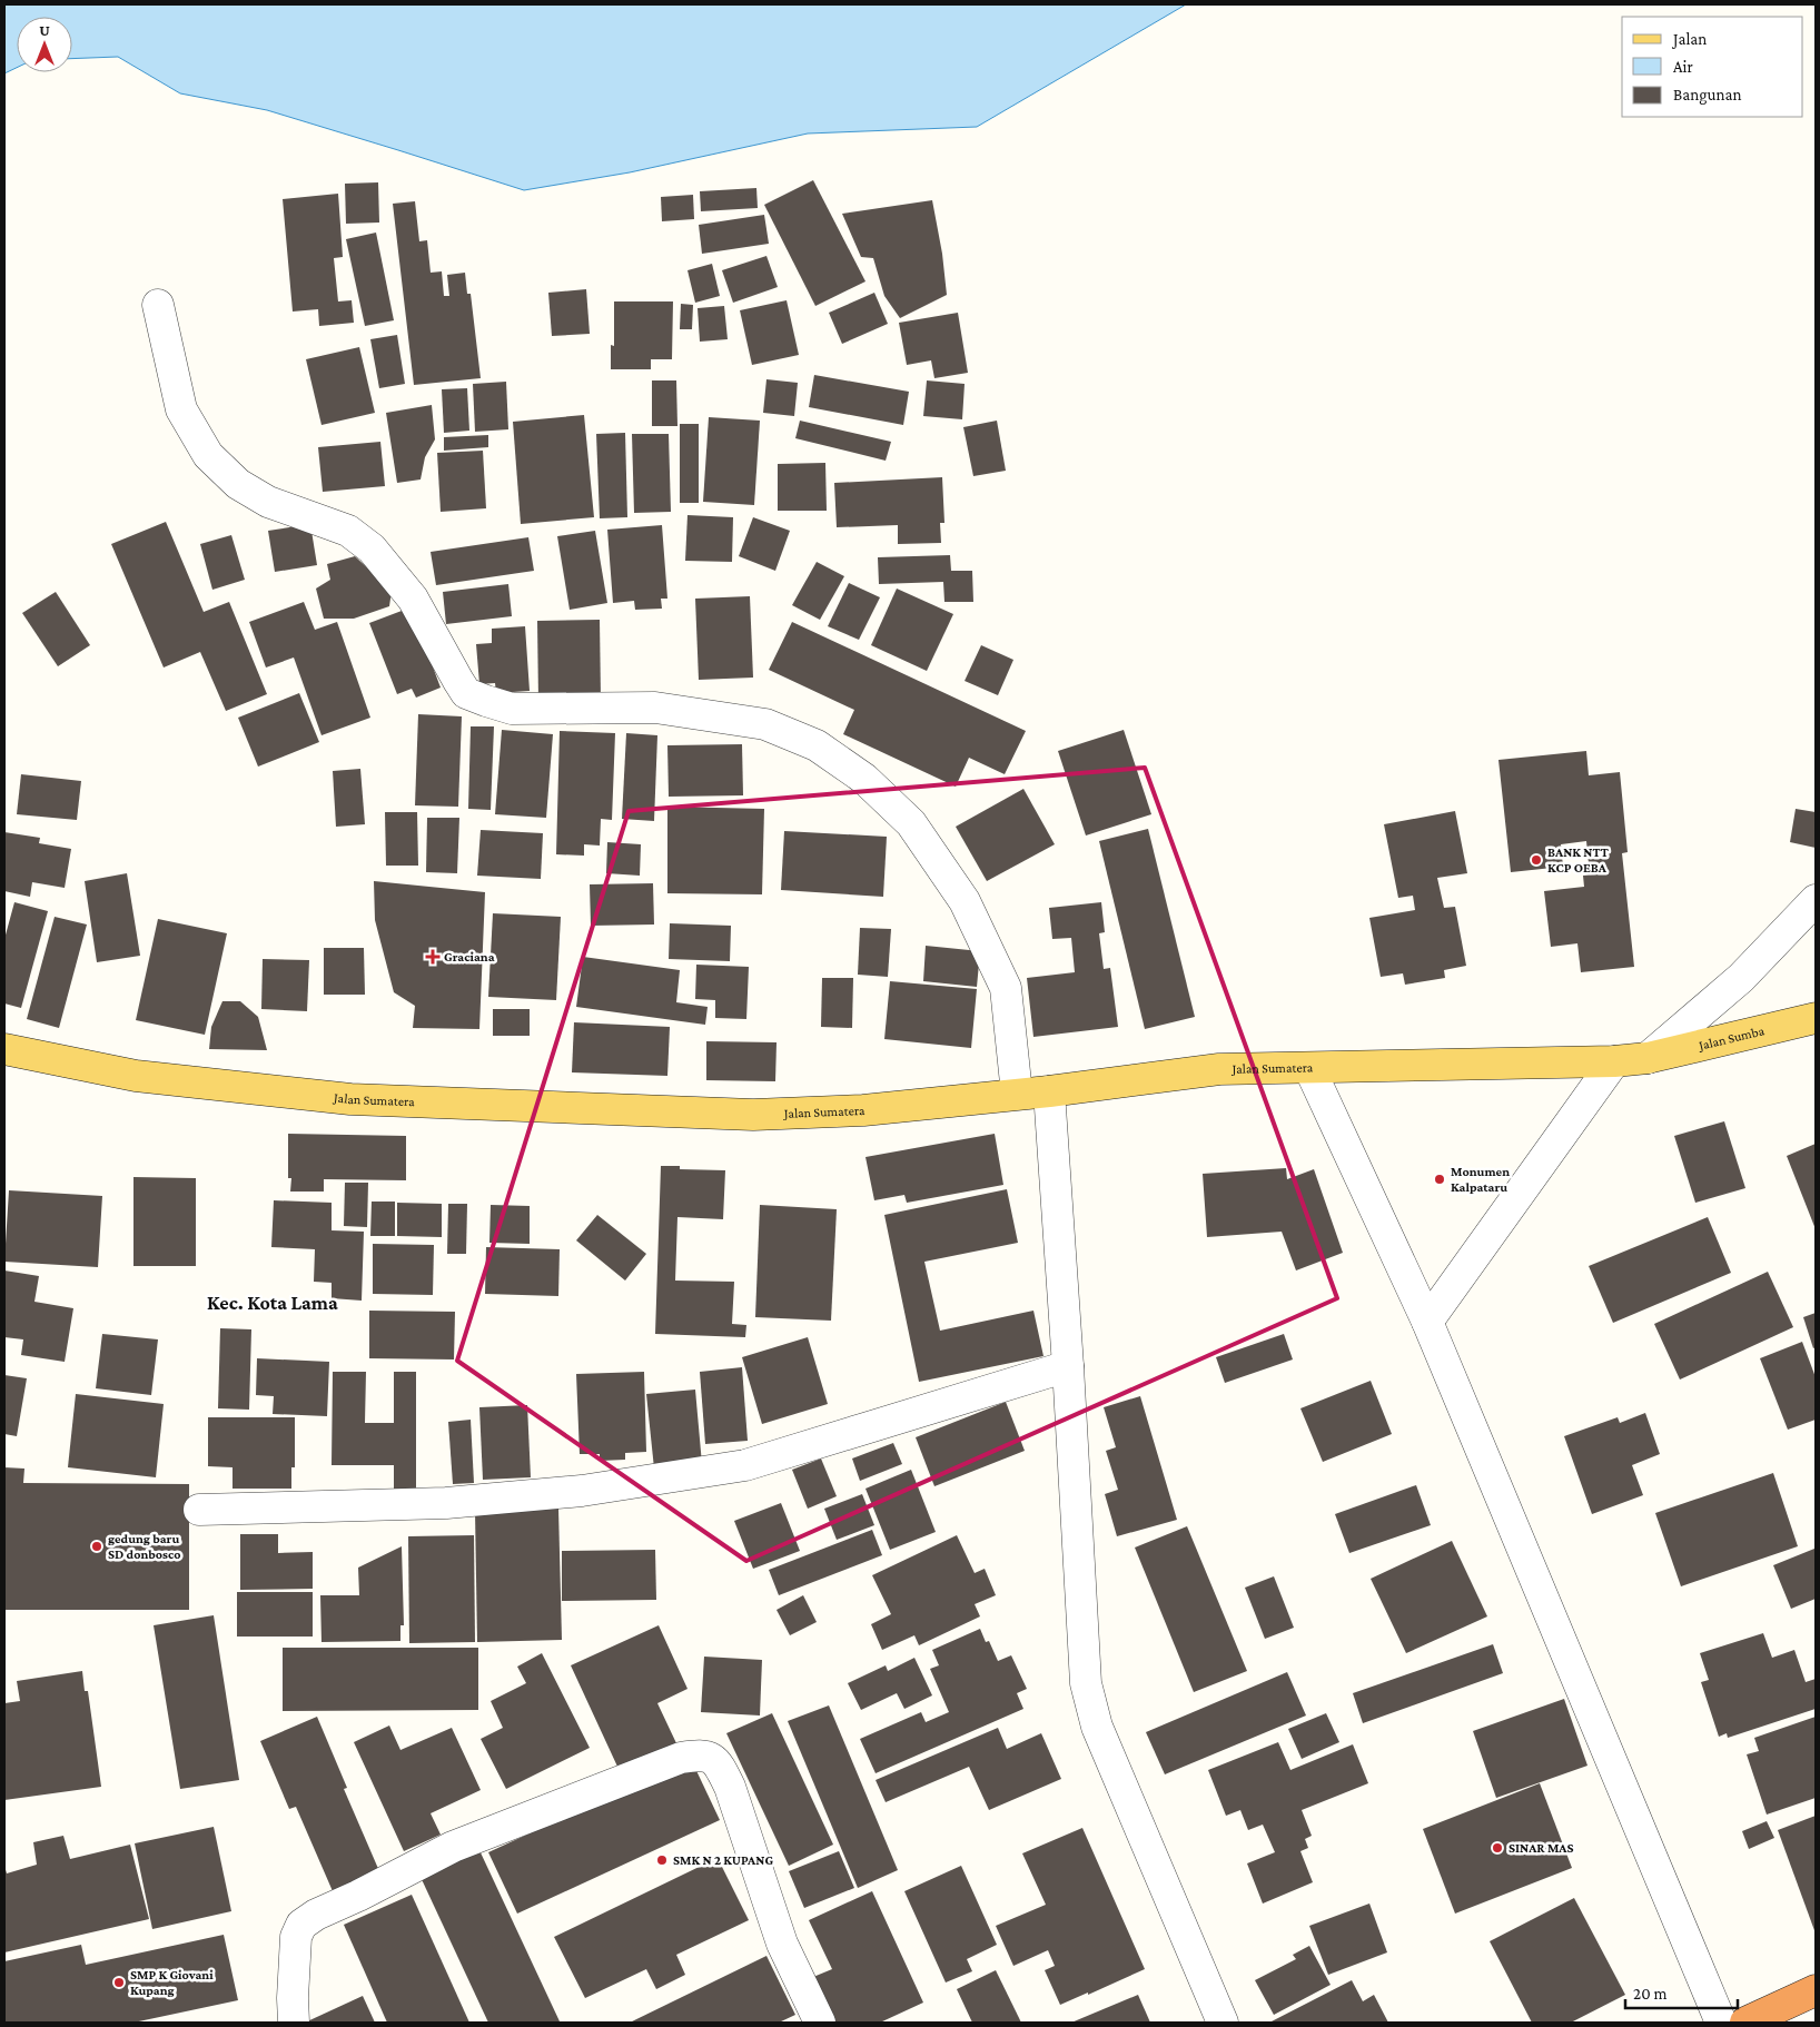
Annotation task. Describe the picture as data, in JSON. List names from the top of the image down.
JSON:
{
  "streets": {
    "main road": ["Jalan Sumba", "Jalan Sumatera"]
  },
  "crossings": [
    ["Jalan Sumba", "Jalan Sumatera"]
  ],
  "districts": ["Kec. Kota Lama"],
  "places": {
    "other": [
      "BANK NTT KCP OEBA",
      "Monumen Kalpataru",
      "gedung baru SD donbosco",
      "SINAR MAS",
      "SMK N 2 KUPANG",
      "SMP K Giovani Kupang"
    ],
    "health": ["Graciana"]
  },
  "legend": ["Jalan", "Air", "Bangunan"],
  "scale_bar": "20 m",
  "north": "top"
}
